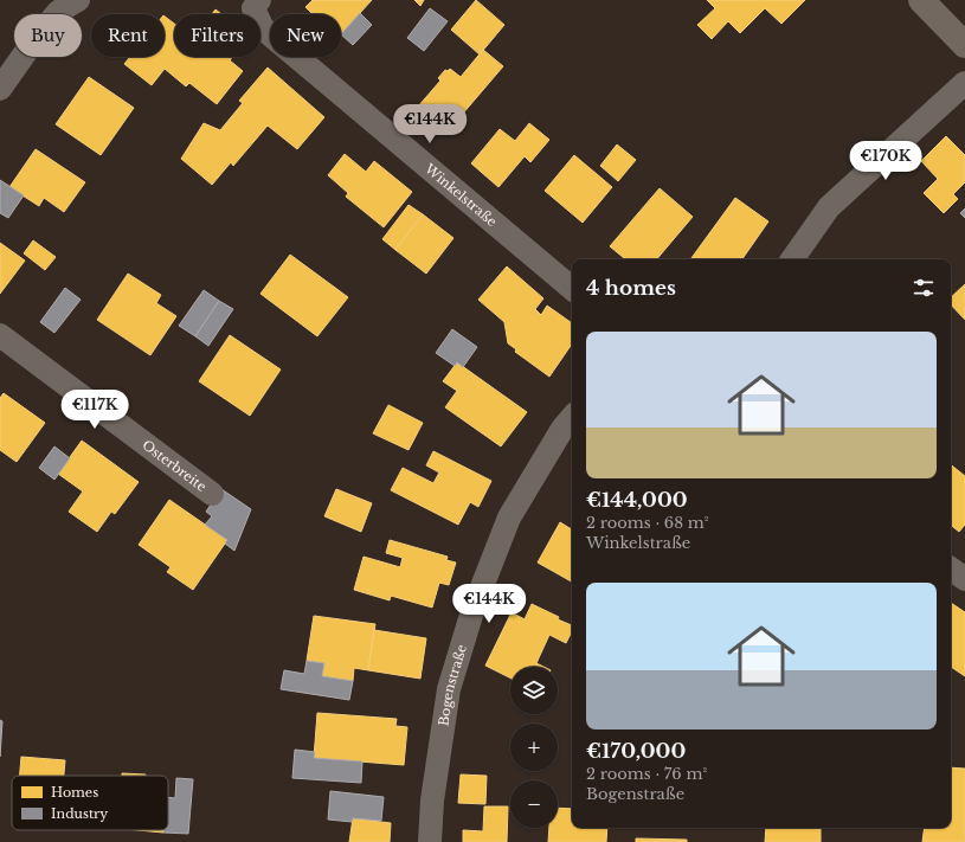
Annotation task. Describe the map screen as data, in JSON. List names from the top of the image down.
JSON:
{
  "streets": {
    "street": ["Winkelstraße", "Osterbreite", "Bogenstraße"]
  },
  "legend": ["Homes", "Industry"],
  "page": {
    "chip": [
      "Buy",
      "Rent",
      "Filters",
      "New"
    ],
    "price": [
      "€144K",
      "€170K",
      "€117K",
      "€144K"
    ],
    "heading": "4 homes",
    "list": [
      {
        "name": "€144,000",
        "note": "2 rooms · 68 m² · Winkelstraße"
      },
      {
        "name": "€170,000",
        "note": "2 rooms · 76 m² · Bogenstraße"
      }
    ],
    "map_buttons": ["+", "−"]
  }
}
